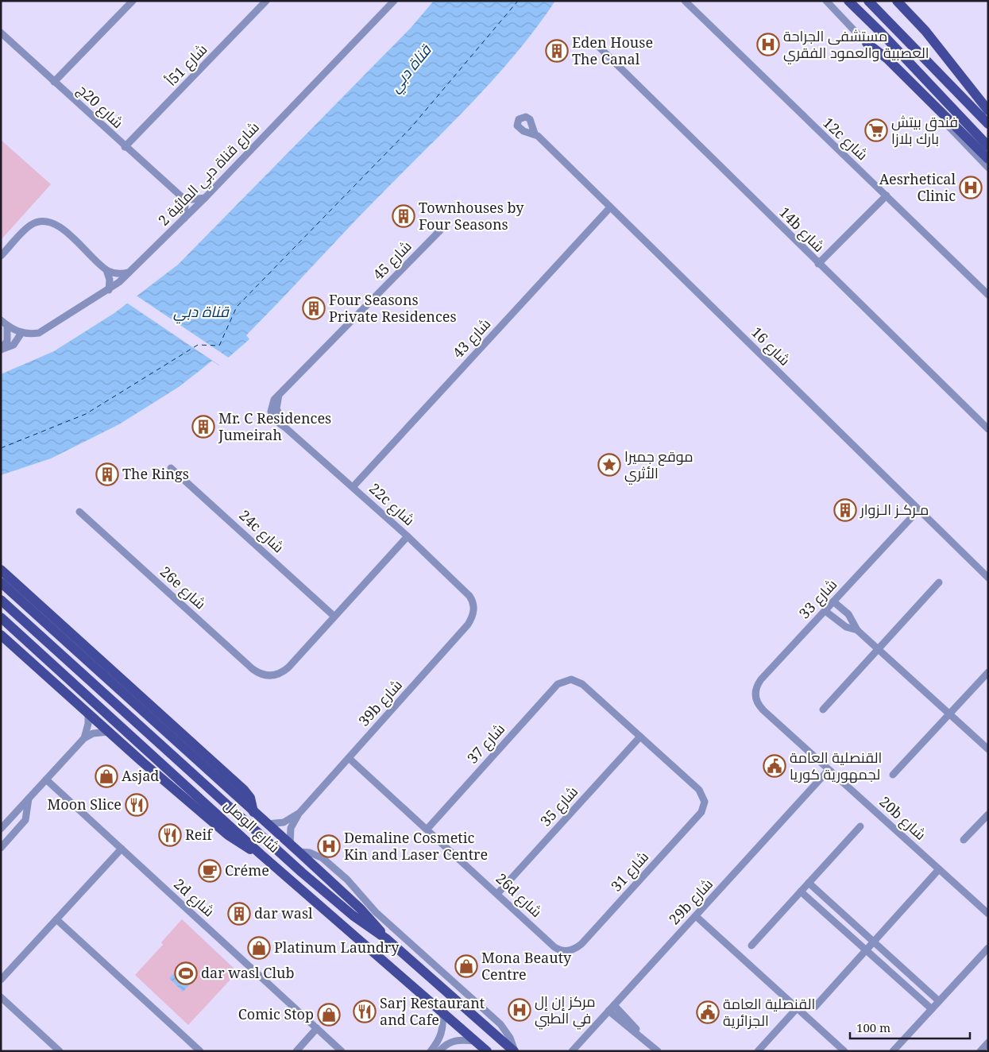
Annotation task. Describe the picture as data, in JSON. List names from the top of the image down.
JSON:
{
  "streets": {
    "main road": ["شارع الوصل"],
    "street": [
      "شارع 51أ",
      "شارع 20ج",
      "12c شارع",
      "شارع قناة دبي المائية 2",
      "14b شارع",
      "شارع 45",
      "شارع 43",
      "شارع 16",
      "22c شارع",
      "24c شارع",
      "26e شارع",
      "شارع 33",
      "39b شارع",
      "شارع 37",
      "شارع 35",
      "20b شارع",
      "شارع 31",
      "26d شارع",
      "2d شارع",
      "29b شارع"
    ]
  },
  "crossings": [
    ["شارع 51أ", "شارع 20ج"],
    ["شارع 45", "22c شارع"],
    ["شارع 43", "شارع 16"],
    ["شارع 43", "22c شارع"],
    ["شارع 16", "شارع 33"],
    ["22c شارع", "39b شارع"],
    ["24c شارع", "26e شارع"],
    ["شارع 33", "20b شارع"],
    ["39b شارع", "شارع الوصل"],
    ["39b شارع", "26d شارع"],
    ["شارع 37", "شارع 35"],
    ["شارع 37", "شارع 31"],
    ["شارع 37", "26d شارع"],
    ["شارع 35", "شارع 31"],
    ["شارع 35", "26d شارع"],
    ["20b شارع", "29b شارع"],
    ["شارع 31", "26d شارع"]
  ],
  "water": ["قناة دبي"],
  "places": {
    "hospital": [
      "مستشفى الجراحة العصبية والعمود الفقري",
      "Aesrhetical Clinic",
      "Demaline Cosmetic Kin and Laser Centre",
      "مركز إن إل في الطبي"
    ],
    "building": [
      "Eden House The Canal",
      "Townhouses by Four Seasons",
      "Four Seasons Private Residences",
      "Mr. C Residences Jumeirah",
      "The Rings",
      "مـركـز الـزوار",
      "dar wasl"
    ],
    "supermarket": ["فندق بيتش بارك بلازا"],
    "place": ["موقع جميرا الأثري"],
    "public building": ["القنصلية العامة لجمهورية كوريا", "القنصلية العامة الجزائرية"],
    "shop": [
      "Asjad",
      "Platinum Laundry",
      "Mona Beauty Centre",
      "Comic Stop"
    ],
    "restaurant": ["Moon Slice", "Reif", "Sarj Restaurant and Cafe"],
    "cafe": ["Créme"],
    "sports": ["dar wasl Club"]
  },
  "scale_bar": "100 m"
}
